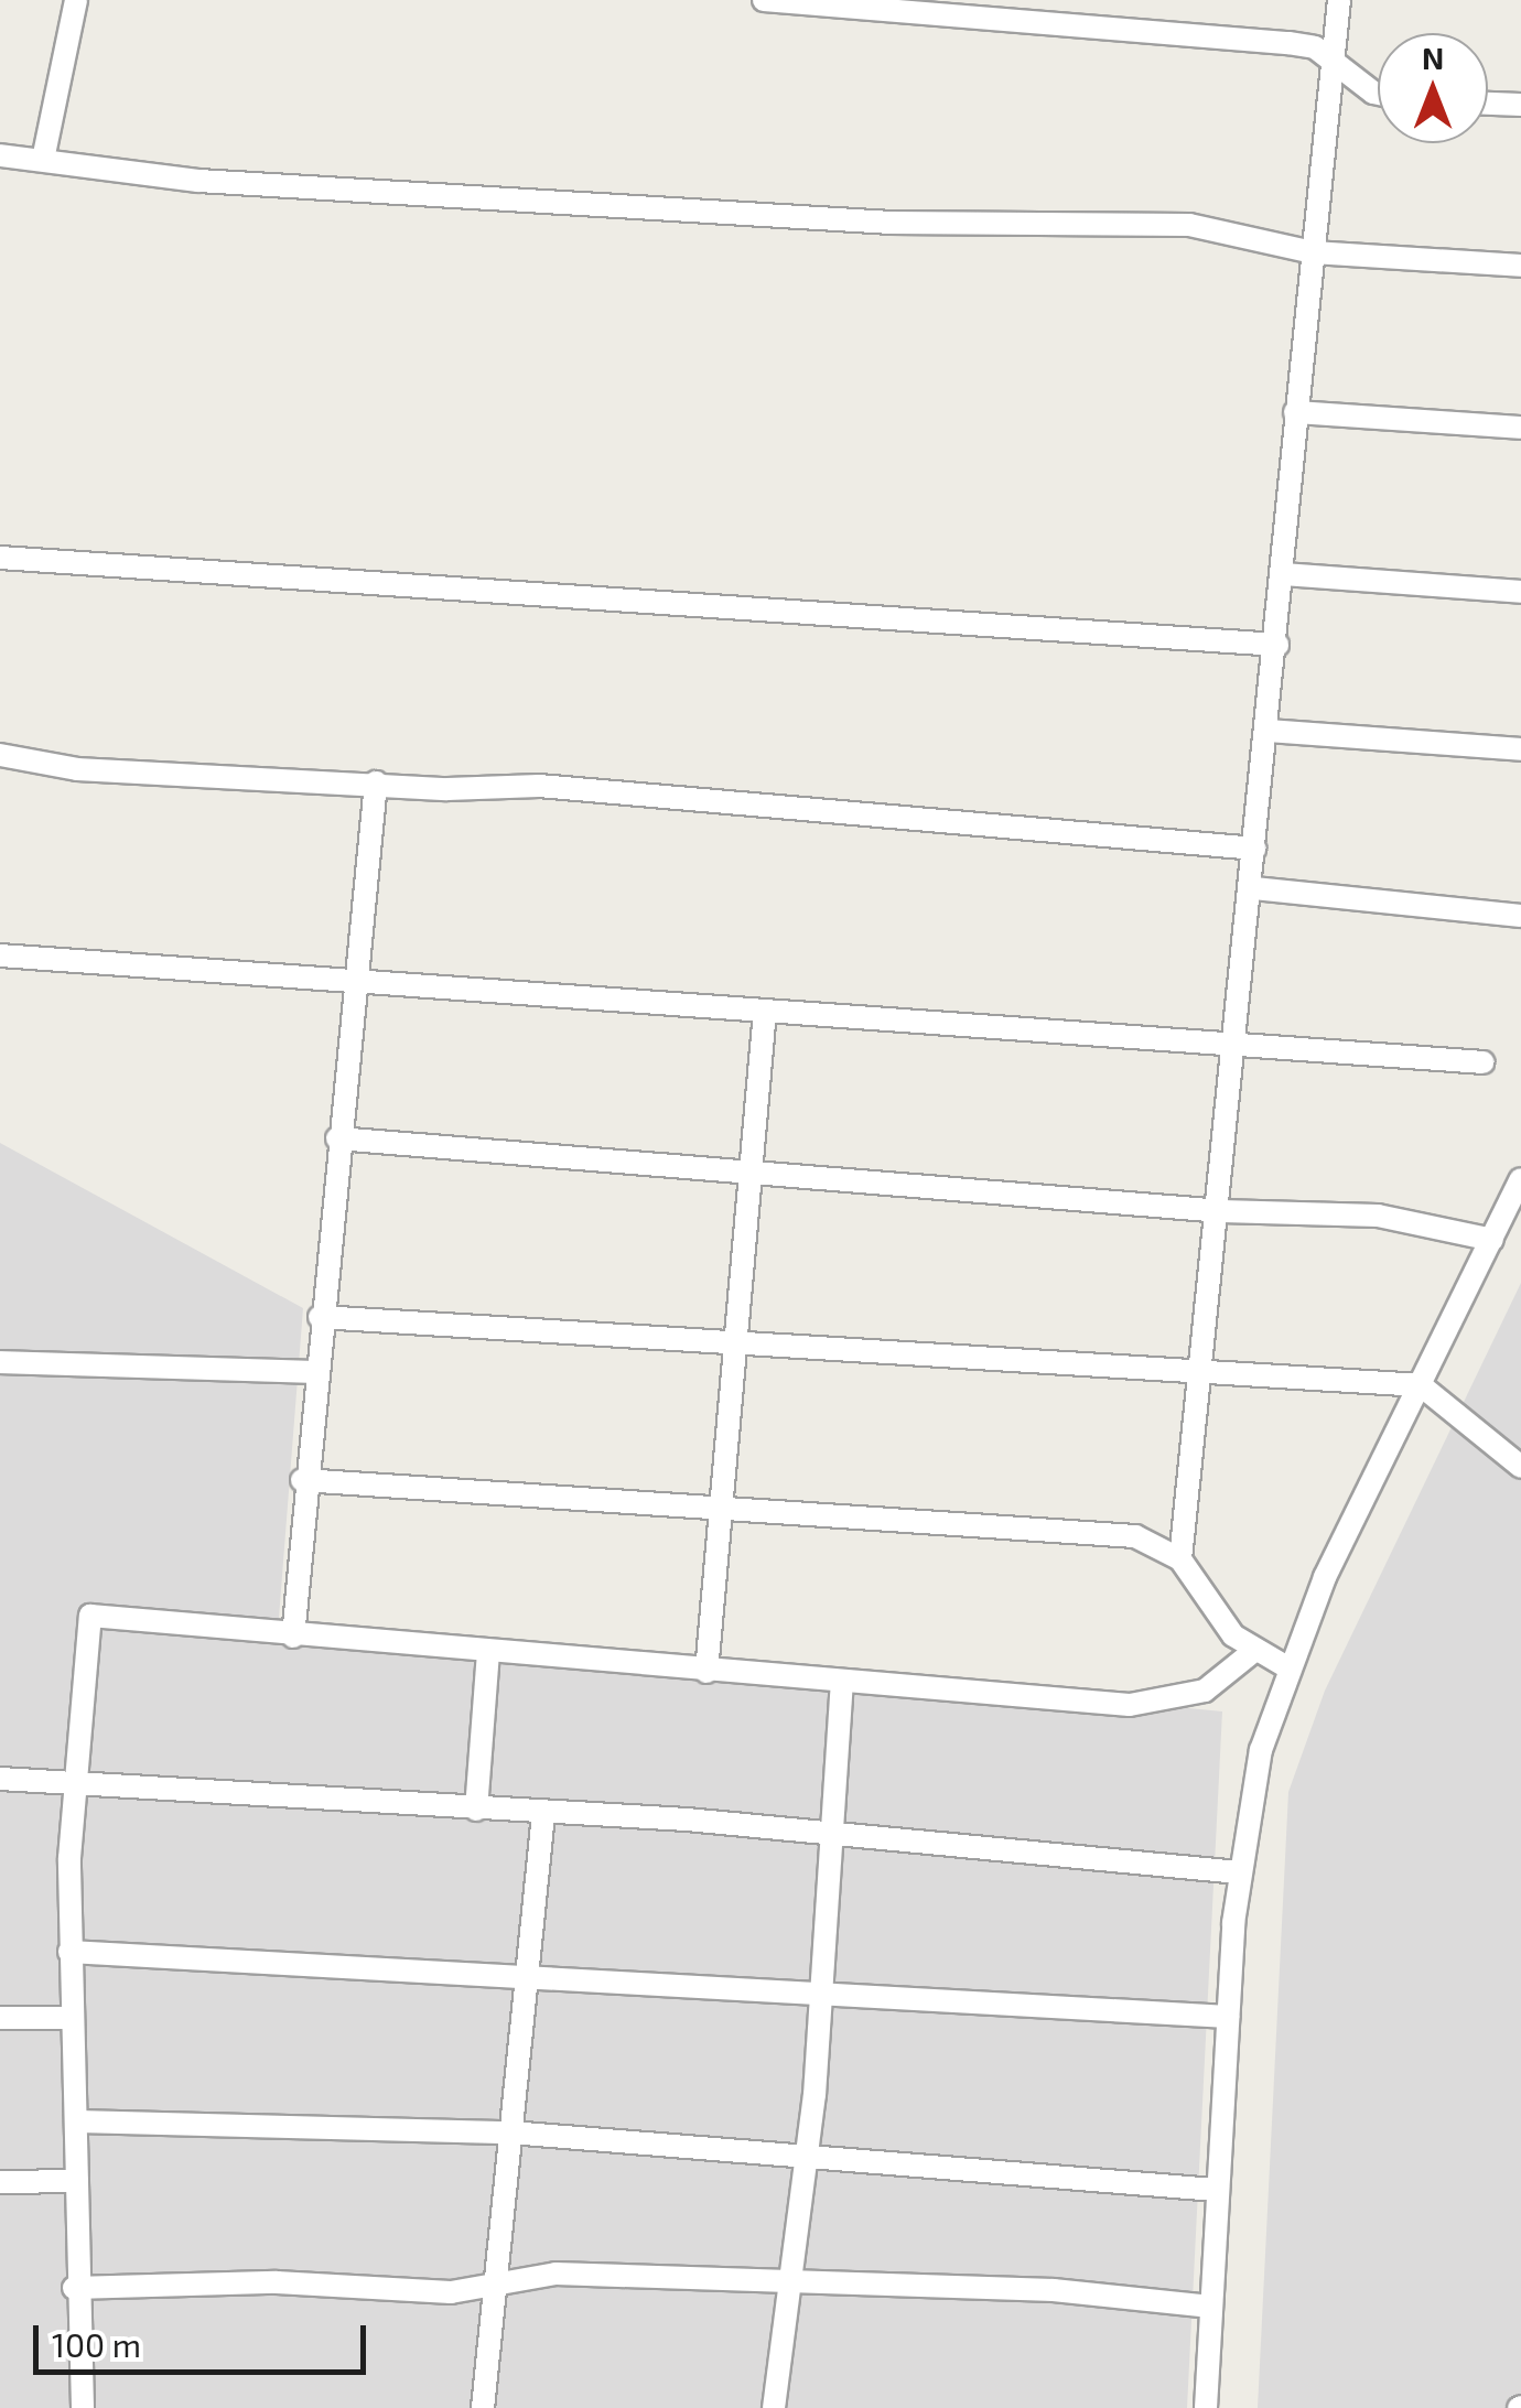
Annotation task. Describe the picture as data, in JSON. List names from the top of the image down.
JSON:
{
  "scale_bar": "100 m",
  "north": "top"
}
